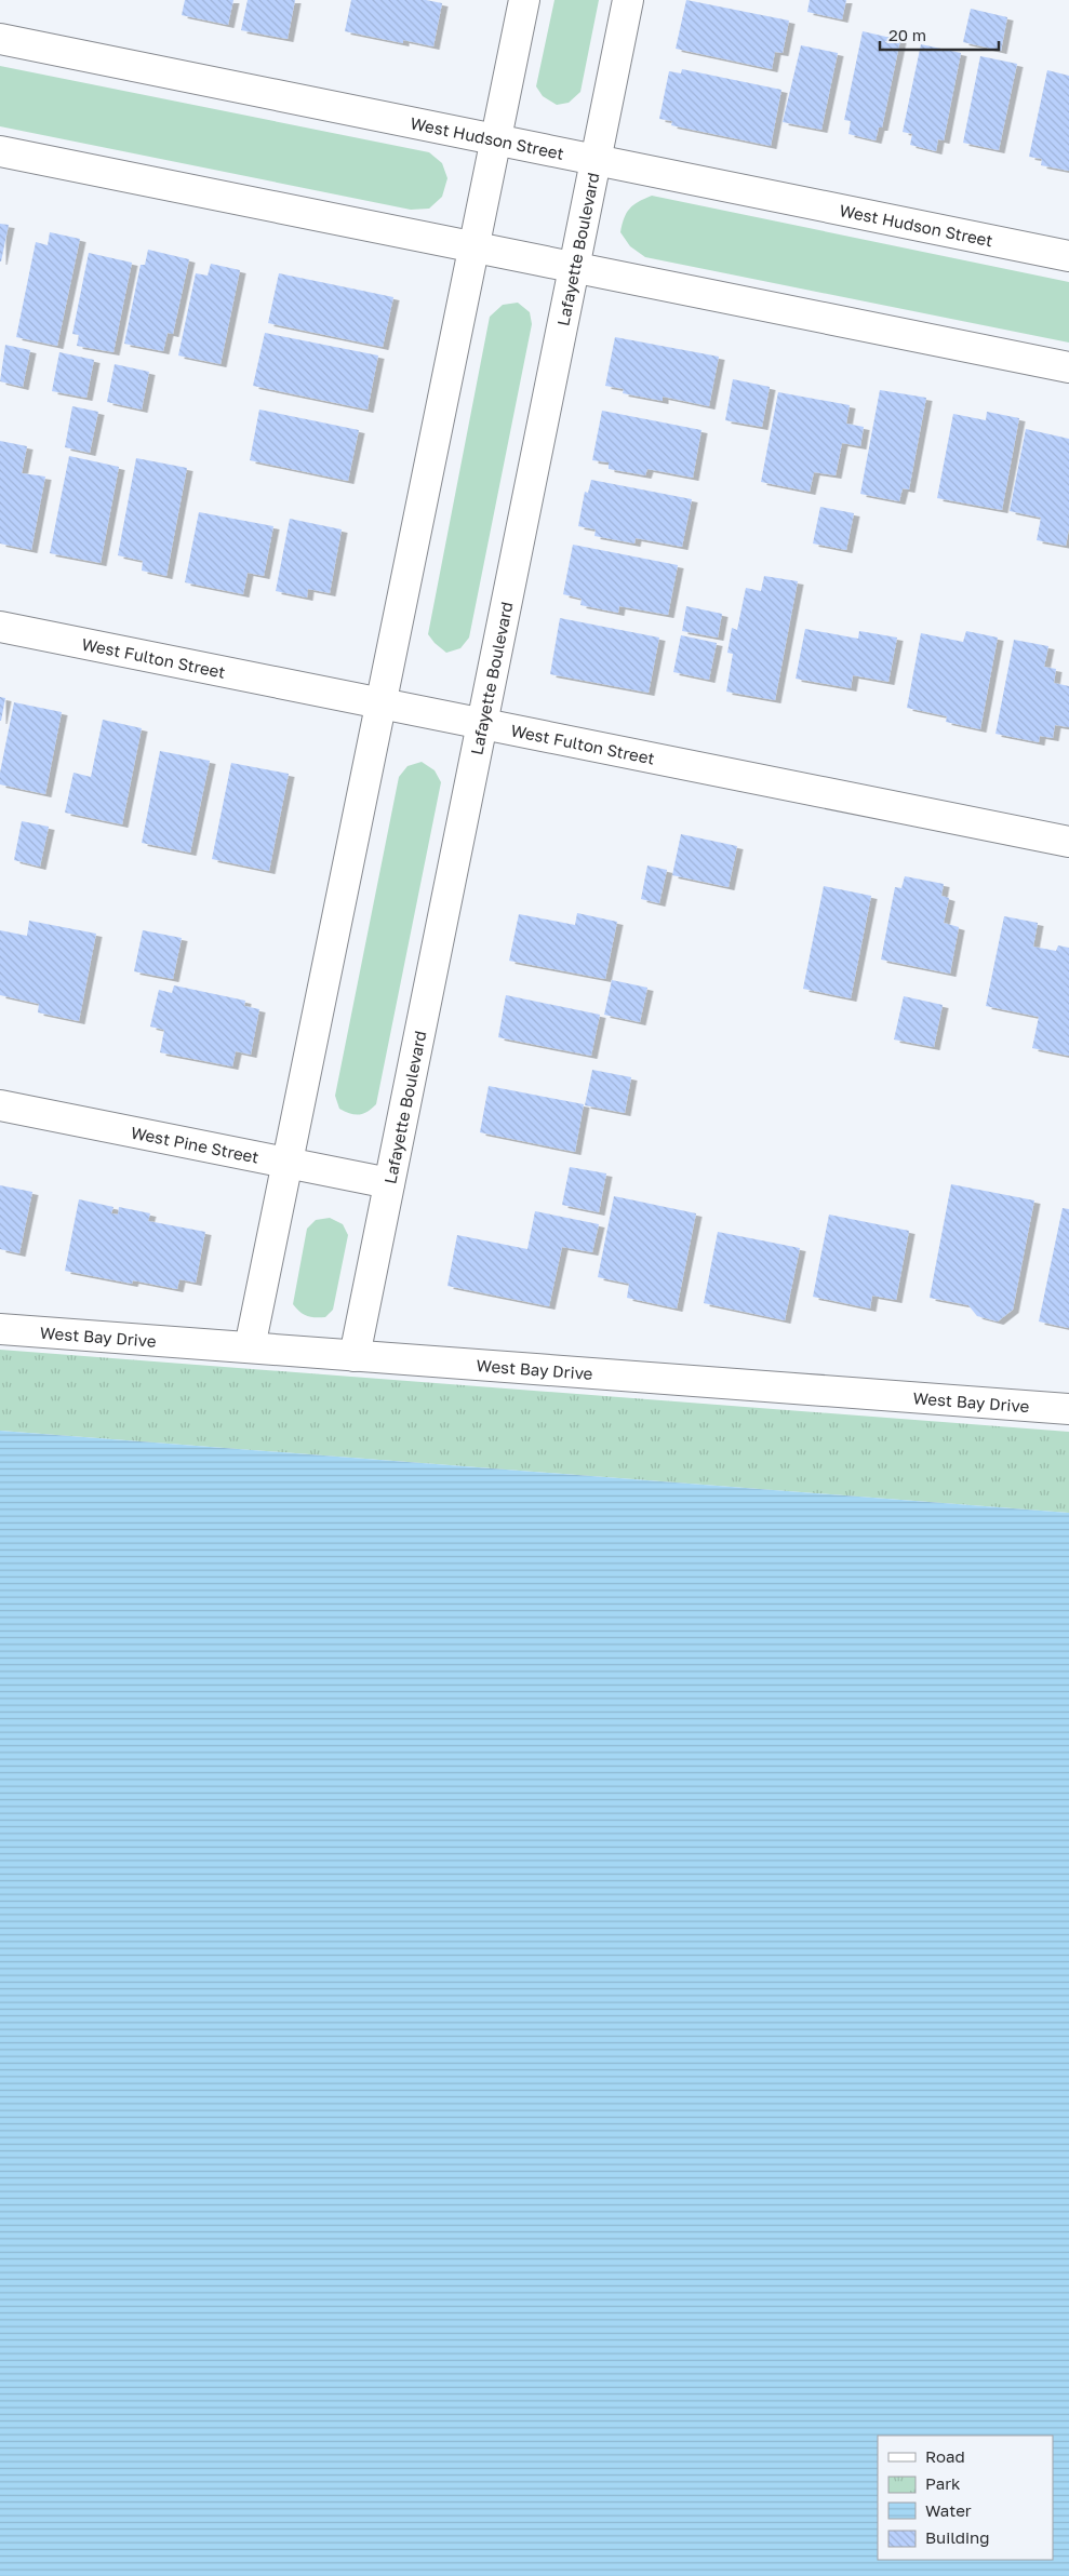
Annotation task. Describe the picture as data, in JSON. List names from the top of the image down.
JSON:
{
  "streets": {
    "street": [
      "West Hudson Street",
      "Lafayette Boulevard",
      "West Fulton Street",
      "West Pine Street",
      "West Bay Drive"
    ]
  },
  "crossings": [
    ["West Hudson Street", "Lafayette Boulevard"],
    ["Lafayette Boulevard", "West Fulton Street"],
    ["Lafayette Boulevard", "West Pine Street"],
    ["Lafayette Boulevard", "West Bay Drive"]
  ],
  "legend": [
    "Road",
    "Park",
    "Water",
    "Building"
  ],
  "scale_bar": "20 m"
}
